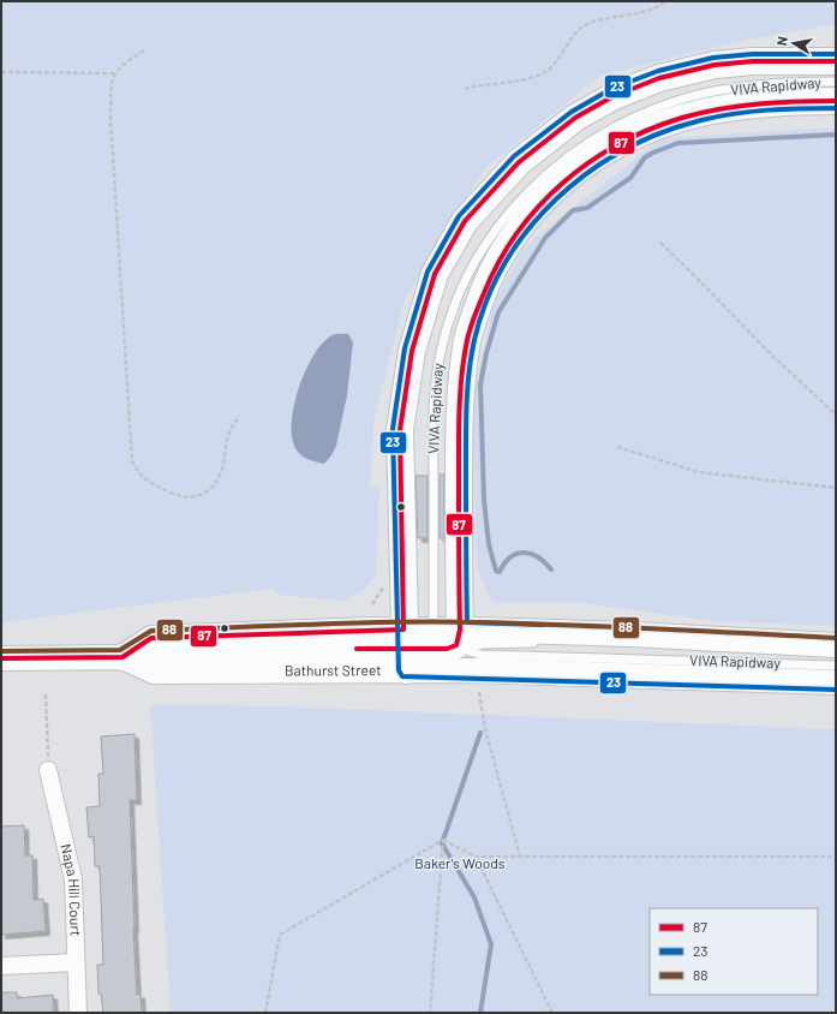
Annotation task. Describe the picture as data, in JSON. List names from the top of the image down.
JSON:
{
  "streets": {
    "street": ["Napa Hill Court"],
    "lane": ["VIVA Rapidway"]
  },
  "parks": ["Baker's Woods"],
  "lines": ["transit line 23", "transit line 87", "transit line 88"],
  "legend": ["87", "23", "88"],
  "north": "left"
}
